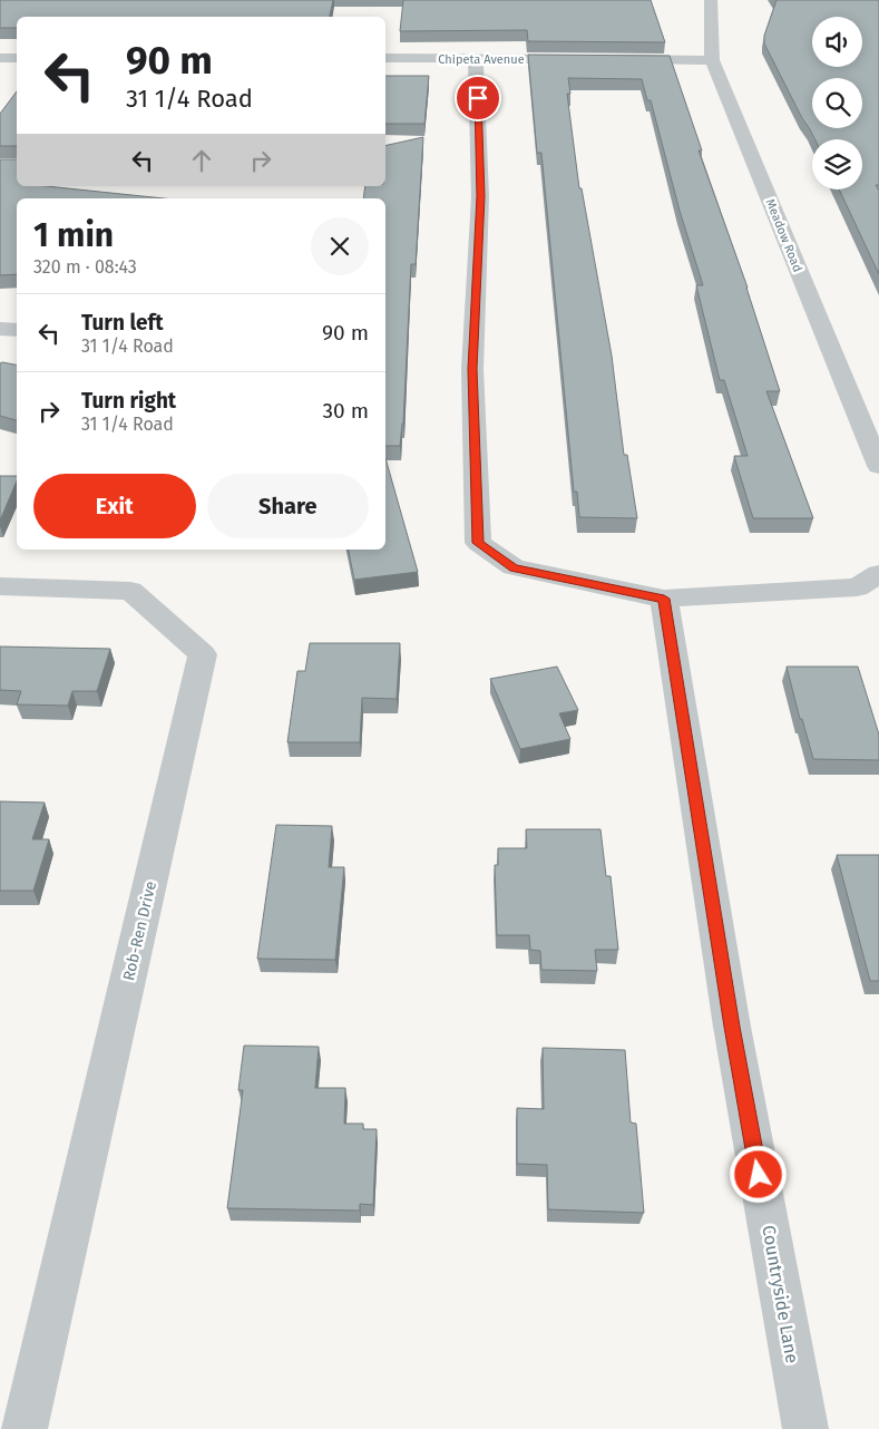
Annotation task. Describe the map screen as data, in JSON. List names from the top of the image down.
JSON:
{
  "streets": {
    "street": [
      "Chipeta Avenue",
      "Meadow Road",
      "Rob-Ren Drive",
      "Countryside Lane"
    ]
  },
  "page": {
    "turn": ["90 m", "31 1/4 Road"],
    "heading": ["1 min", "320 m · 08:43"],
    "list": [
      {
        "name": "Turn left",
        "note": "31 1/4 Road",
        "value": "90 m"
      },
      {
        "name": "Turn right",
        "note": "31 1/4 Road",
        "value": "30 m"
      }
    ],
    "buttons": ["Exit", "Share"]
  }
}
